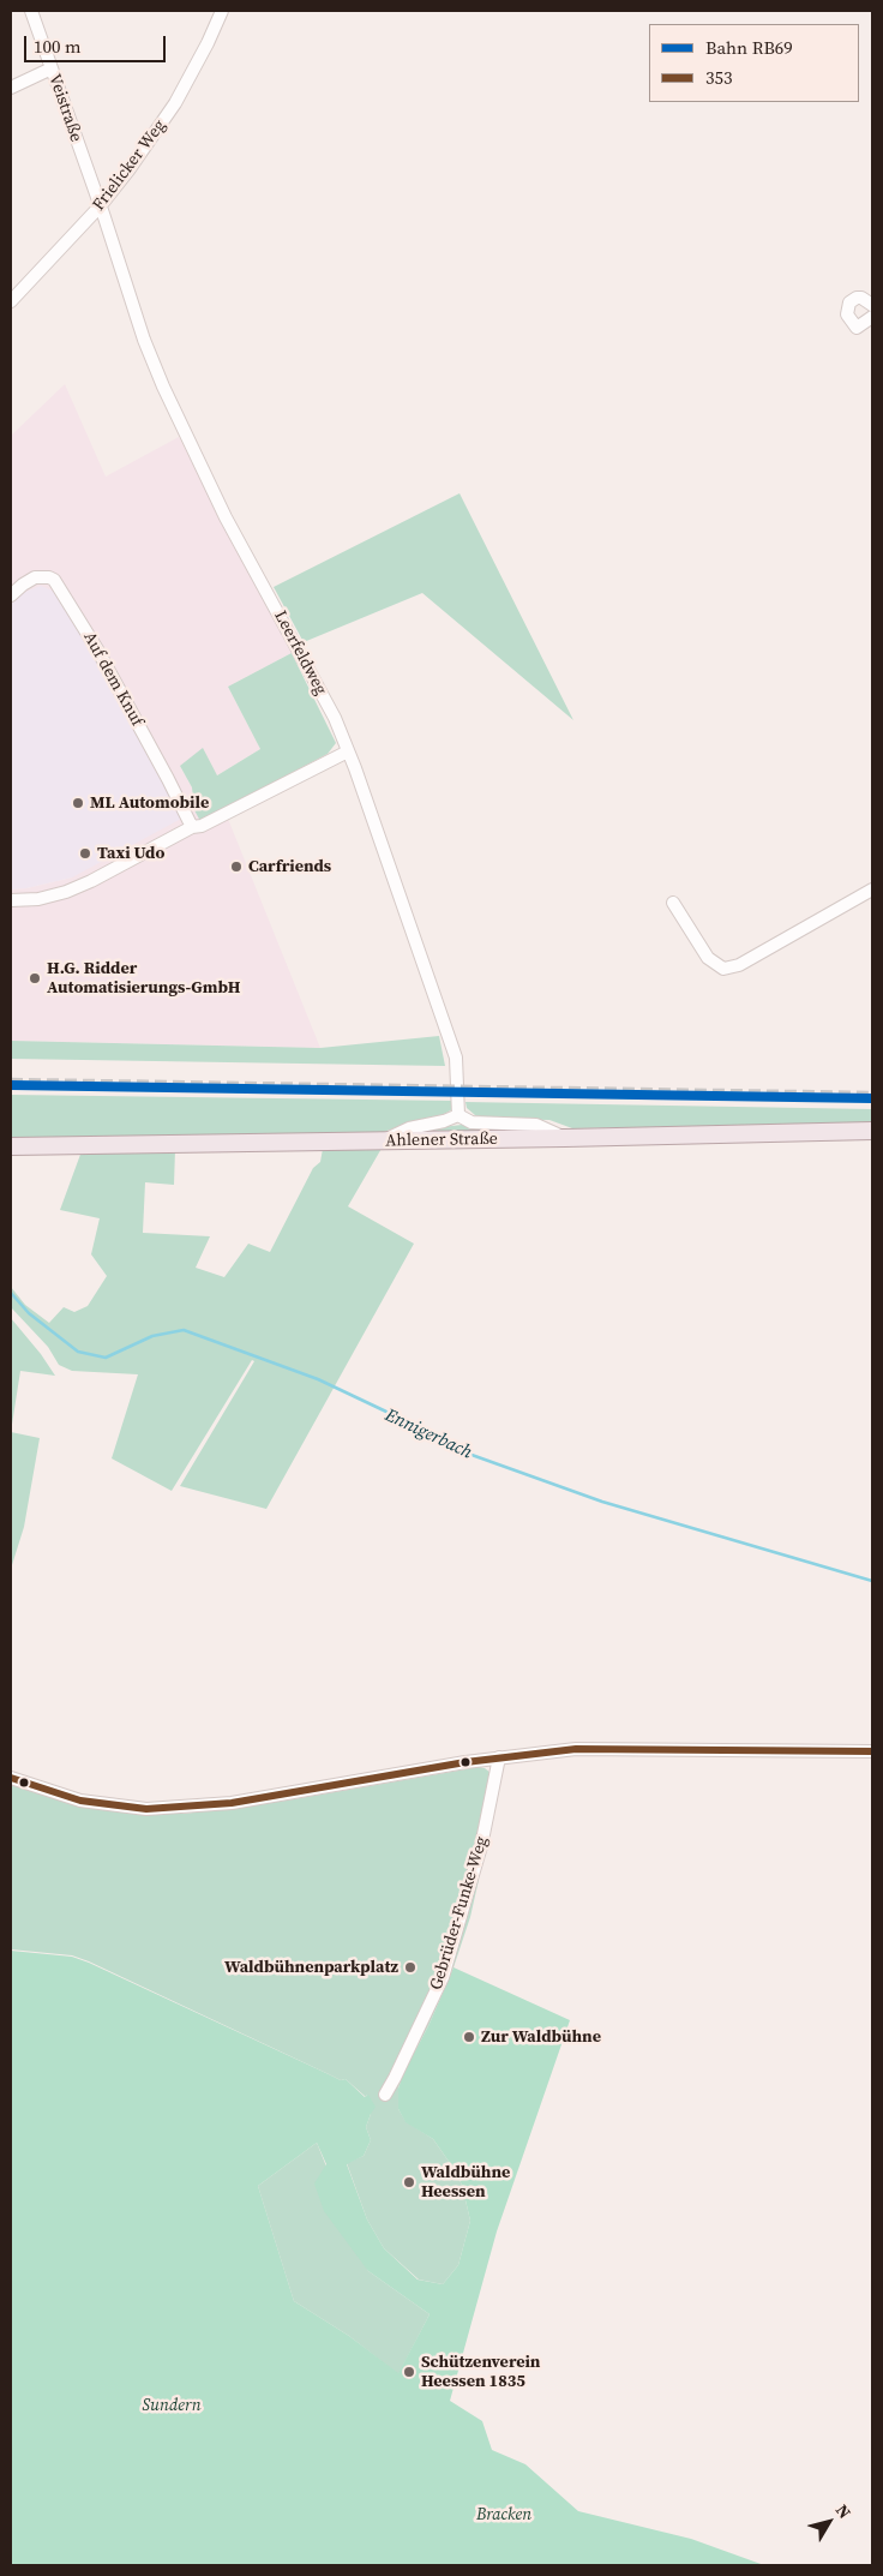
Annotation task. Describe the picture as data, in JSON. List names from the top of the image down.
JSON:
{
  "streets": {
    "main road": ["Ahlener Straße"],
    "street": [
      "Veistraße",
      "Frielicker Weg",
      "Leerfeldweg",
      "Auf dem Knuf",
      "Gebrüder-Funke-Weg"
    ]
  },
  "crossings": [
    ["Veistraße", "Frielicker Weg"],
    ["Veistraße", "Leerfeldweg"],
    ["Frielicker Weg", "Leerfeldweg"]
  ],
  "water": ["Ennigerbach"],
  "parks": ["Sundern", "Bracken"],
  "places": [
    "ML Automobile",
    "Taxi Udo",
    "Carfriends",
    "H.G. Ridder Automatisierungs-GmbH",
    "Waldbühnenparkplatz",
    "Zur Waldbühne",
    "Waldbühne Heessen",
    "Schützenverein Heessen 1835"
  ],
  "lines": ["rail line RB69", "transit line 353"],
  "legend": ["Bahn RB69", "353"],
  "scale_bar": "100 m",
  "north": "top right"
}
